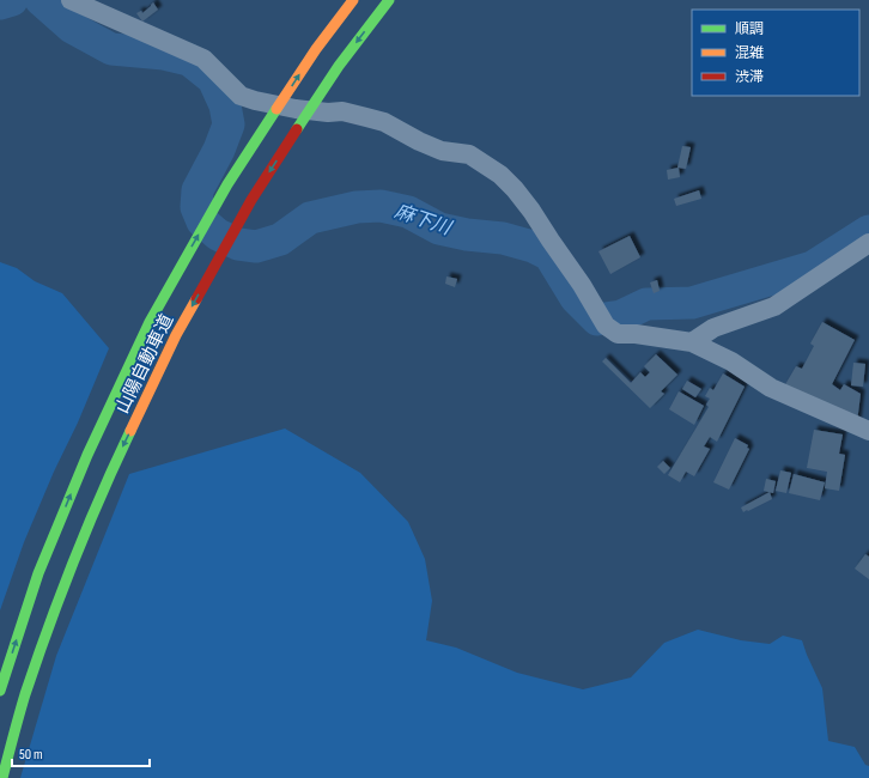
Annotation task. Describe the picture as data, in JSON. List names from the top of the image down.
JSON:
{
  "streets": {
    "highway": ["山陽自動車道"]
  },
  "water": ["麻下川"],
  "legend": ["順調", "混雑", "渋滞"],
  "scale_bar": "50 m"
}
